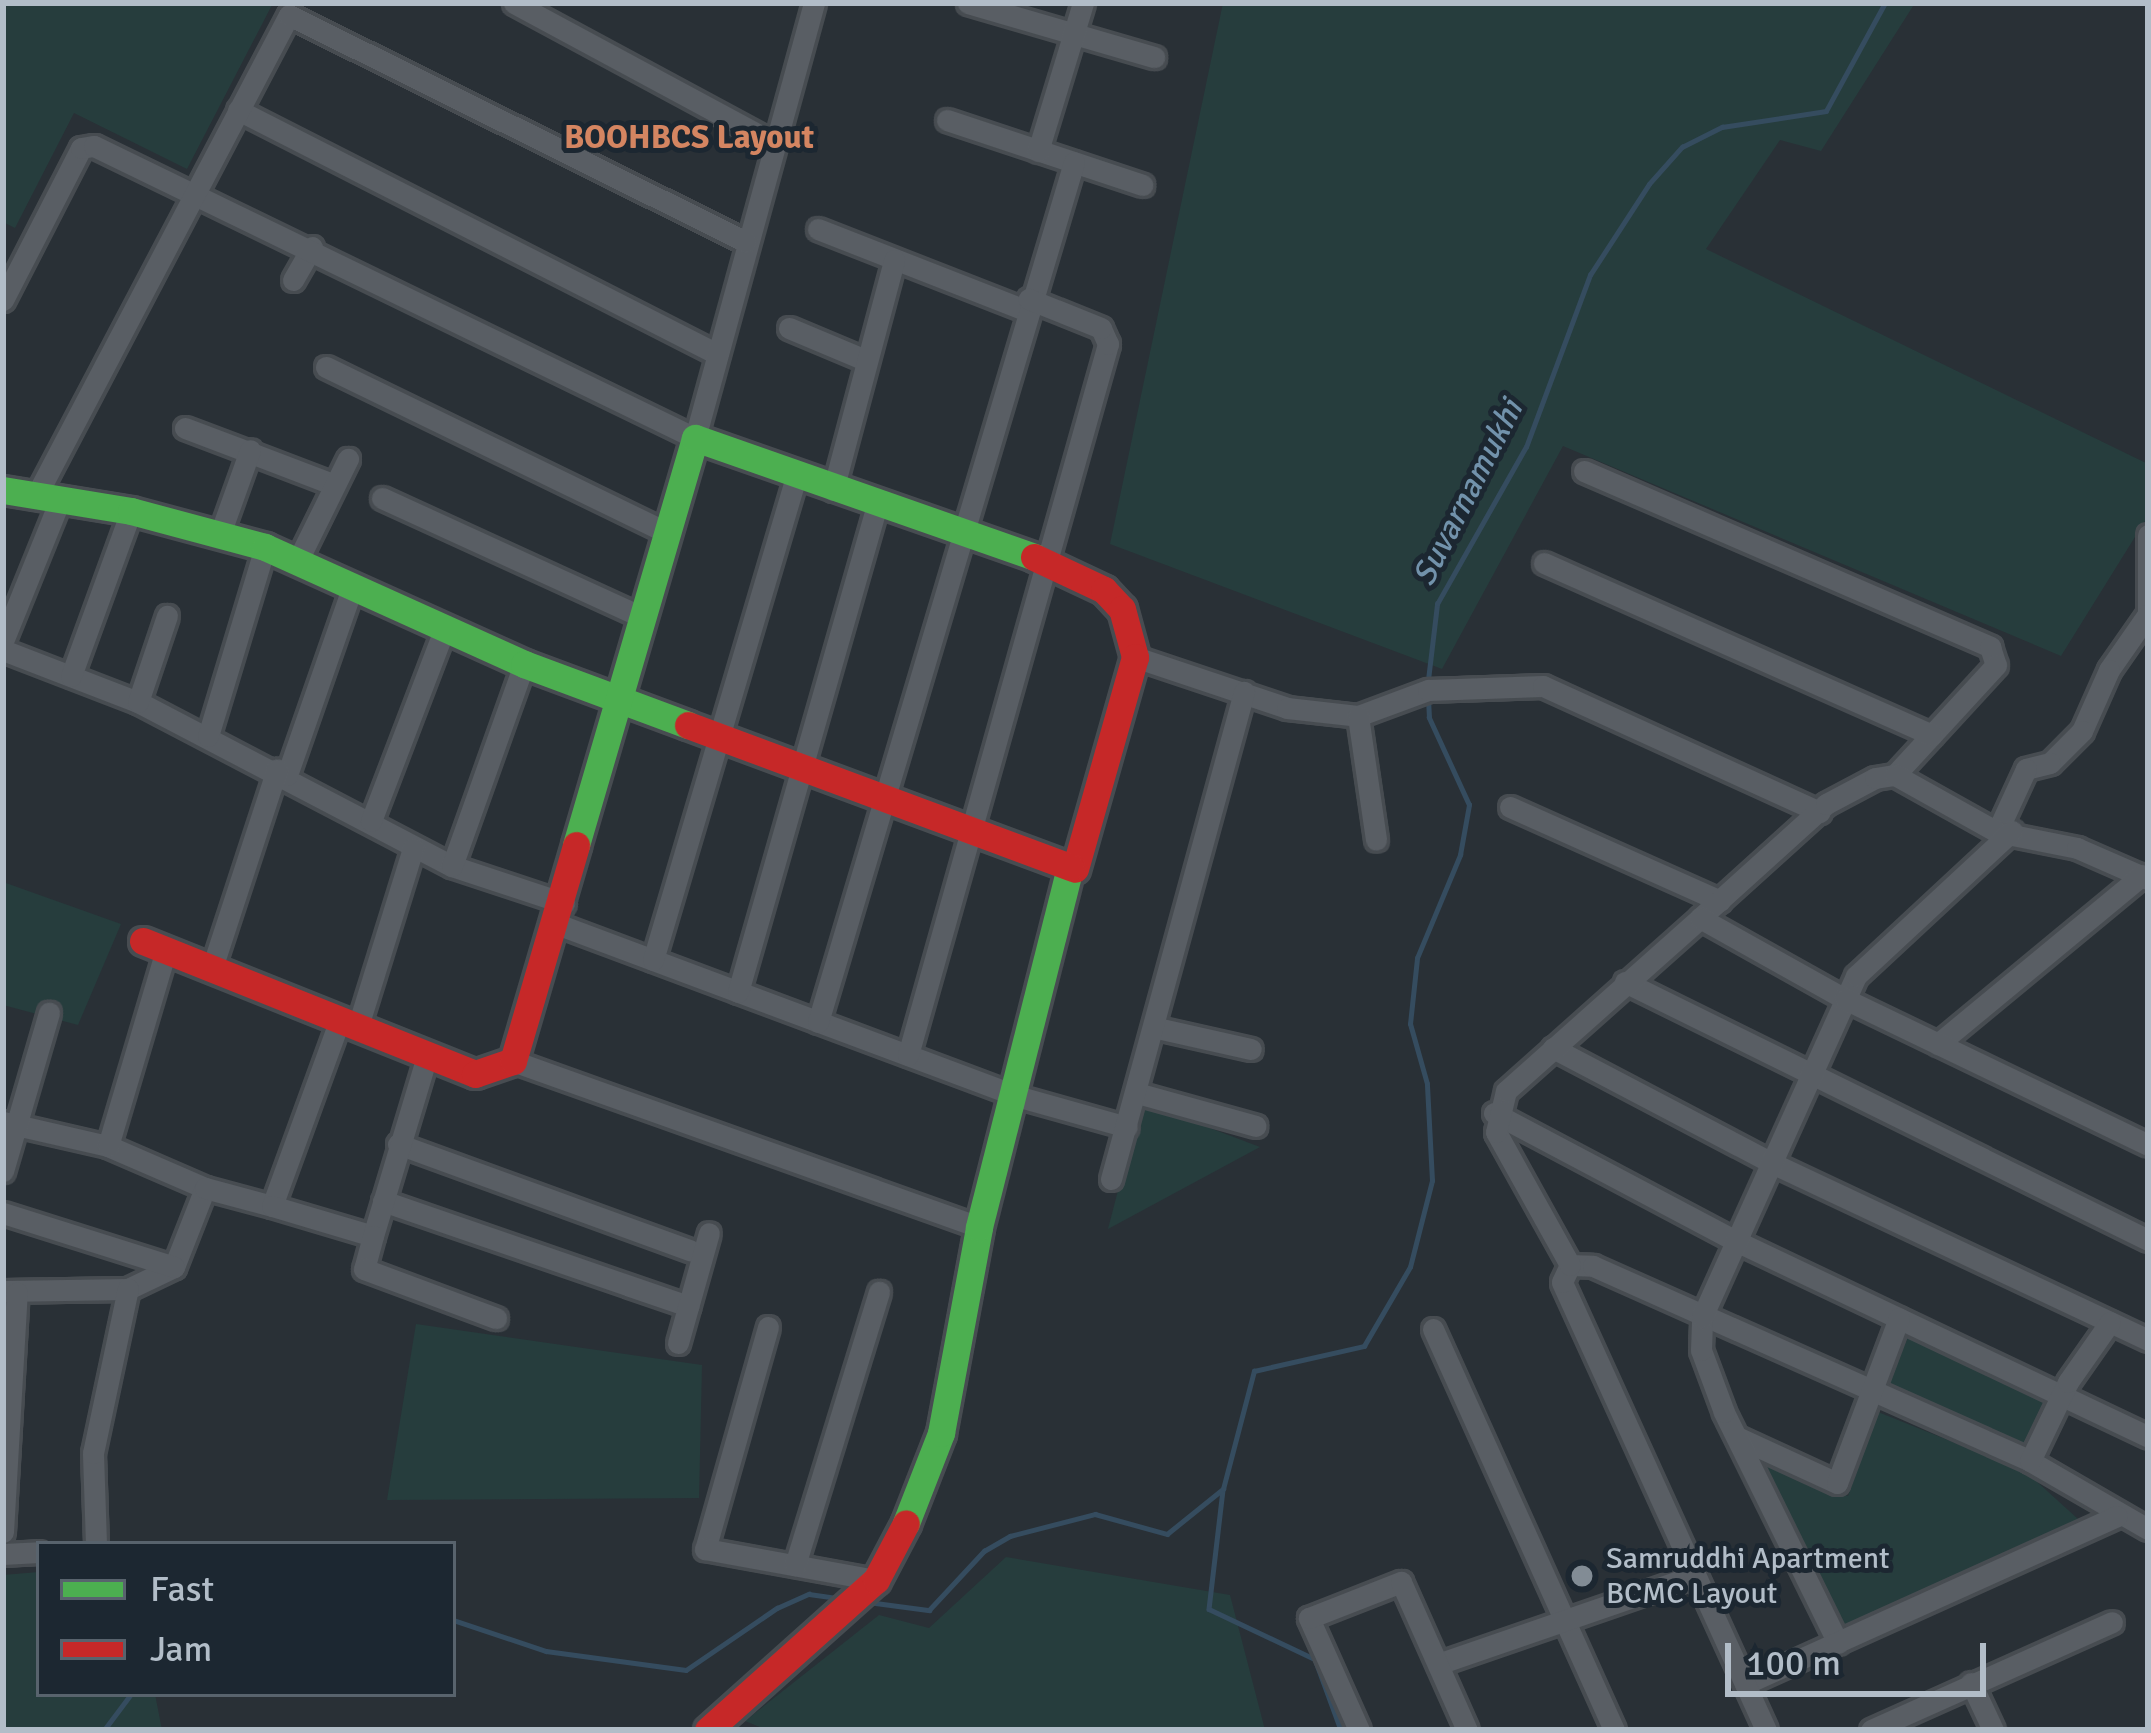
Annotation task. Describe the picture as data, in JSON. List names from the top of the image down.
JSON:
{
  "districts": ["BOOHBCS Layout"],
  "water": ["Suvarnamukhi"],
  "places": ["Samruddhi Apartment BCMC Layout"],
  "legend": ["Fast", "Jam"],
  "scale_bar": "100 m"
}
